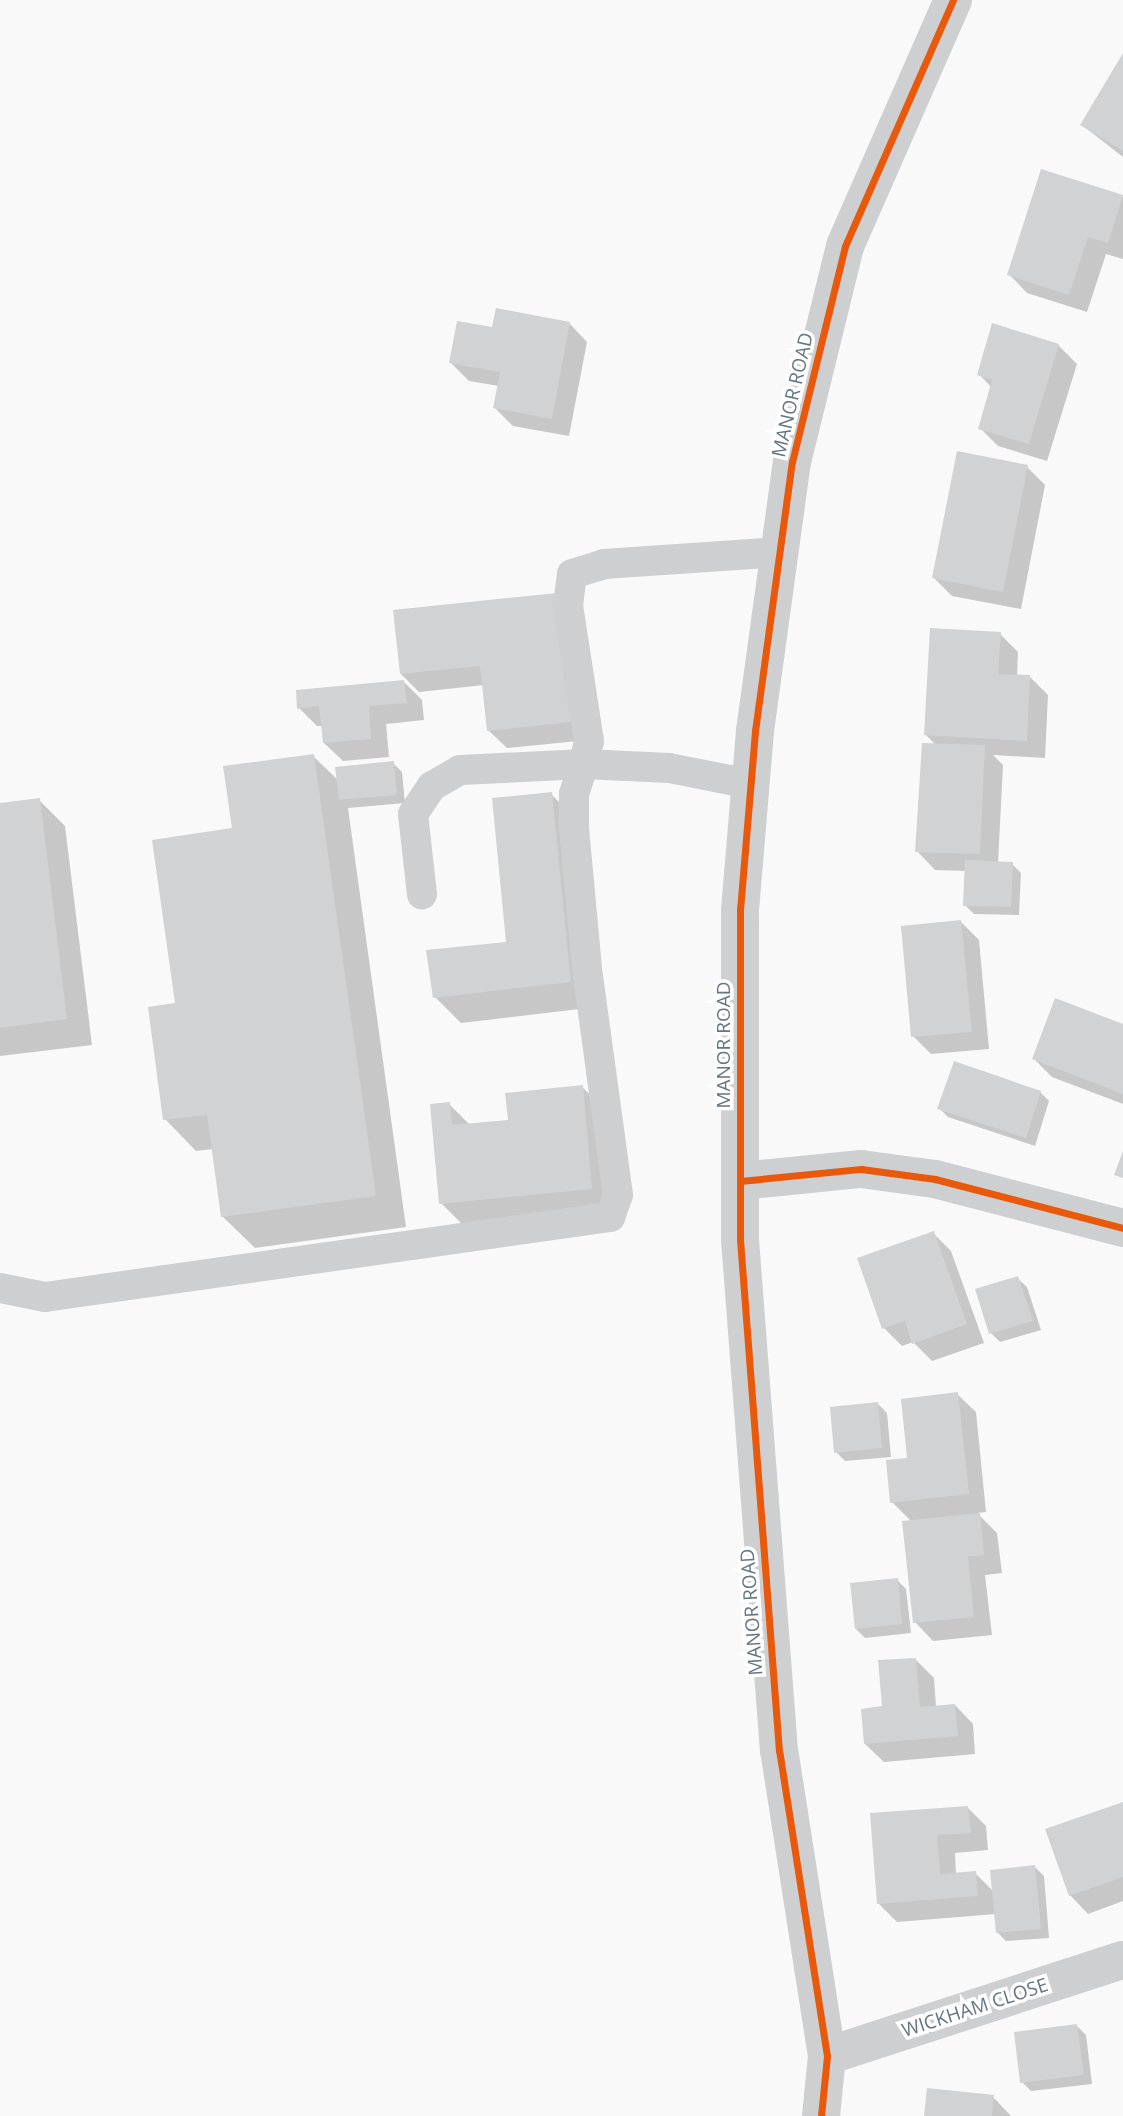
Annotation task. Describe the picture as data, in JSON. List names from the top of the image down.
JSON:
{
  "streets": {
    "street": ["MANOR ROAD", "WICKHAM CLOSE"]
  },
  "crossings": [
    ["MANOR ROAD", "WICKHAM CLOSE"]
  ]
}
